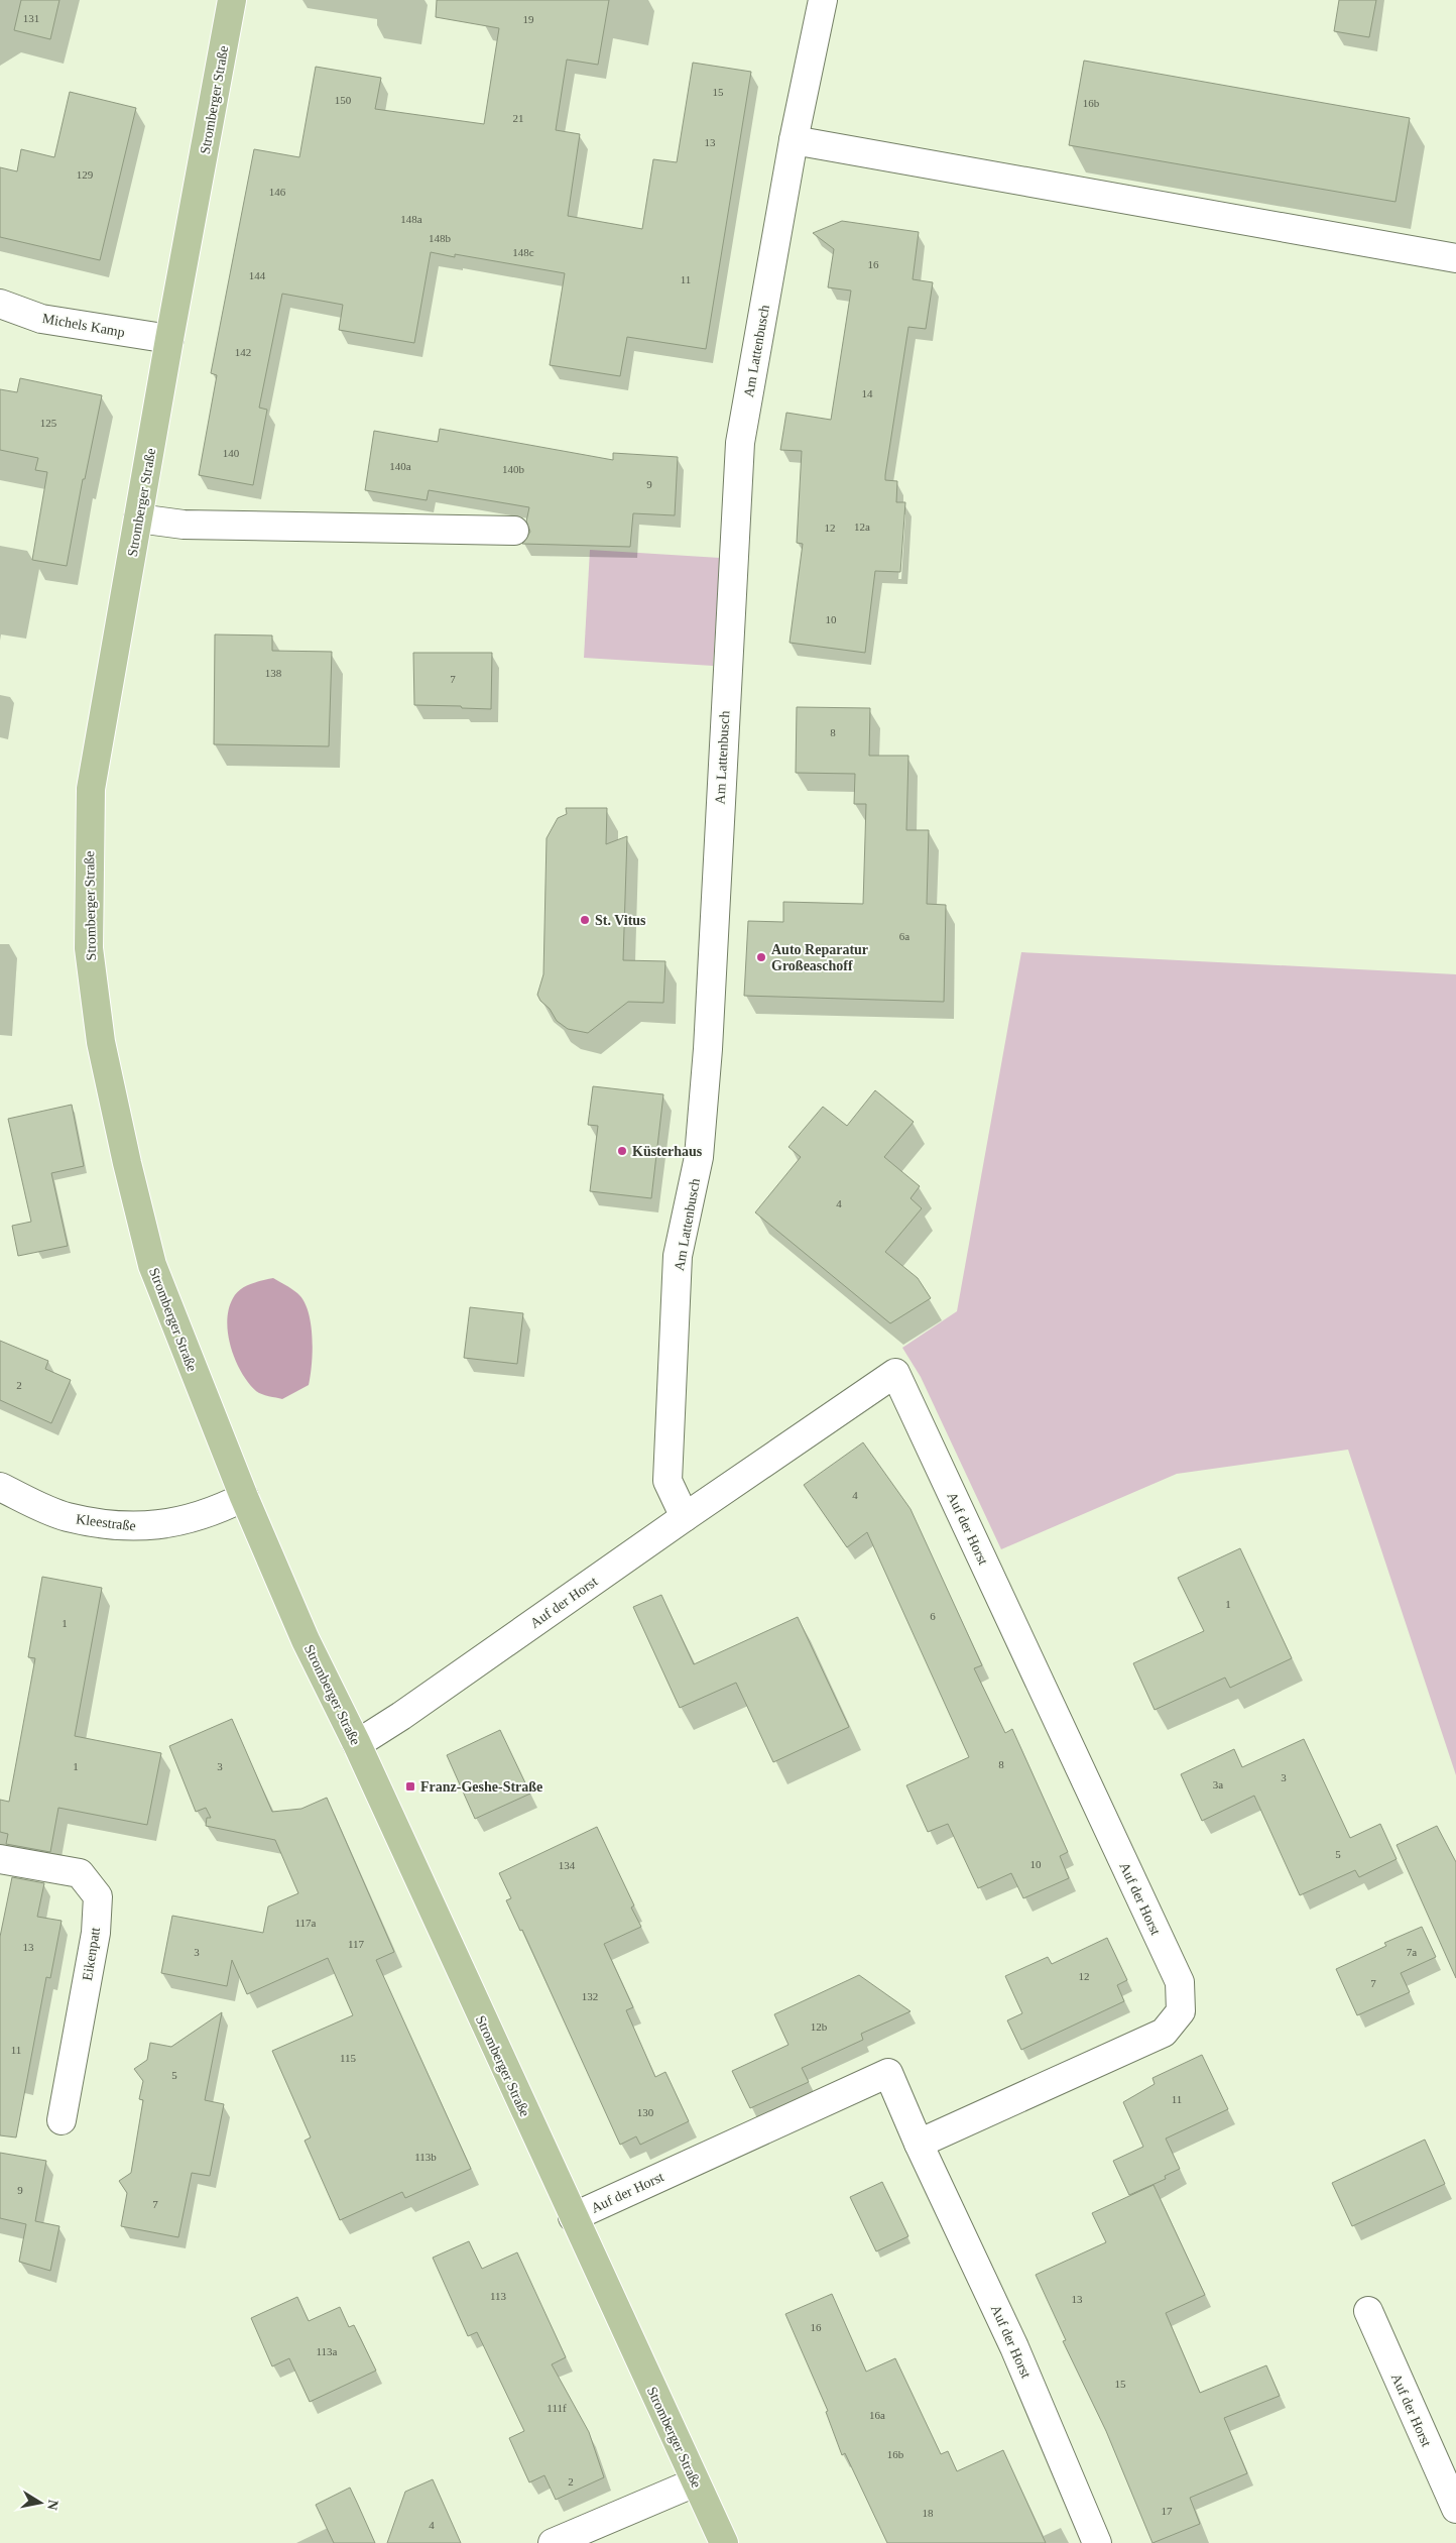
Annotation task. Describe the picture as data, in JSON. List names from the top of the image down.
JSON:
{
  "streets": {
    "main road": ["Stromberger Straße"],
    "street": [
      "Michels Kamp",
      "Am Lattenbusch",
      "Kleestraße",
      "Auf der Horst",
      "Eikenpatt"
    ]
  },
  "crossings": [
    ["Stromberger Straße", "Michels Kamp"],
    ["Stromberger Straße", "Kleestraße"],
    ["Stromberger Straße", "Auf der Horst"],
    ["Am Lattenbusch", "Auf der Horst"]
  ],
  "places": {
    "other": ["St. Vitus", "Auto Reparatur Großeaschoff", "Küsterhaus"],
    "transit": ["Franz-Geshe-Straße"]
  },
  "house_numbers": [
    "131",
    "19",
    "15",
    "150",
    "16b",
    "21",
    "13",
    "129",
    "146",
    "148a",
    "148b",
    "148c",
    "16",
    "144",
    "11",
    "142",
    "14",
    "125",
    "140",
    "140a",
    "140b",
    "9",
    "12a",
    "12",
    "10",
    "138",
    "7",
    "8",
    "6a",
    "4",
    "2",
    "4",
    "1",
    "6",
    "1",
    "8",
    "1",
    "3",
    "3",
    "3a",
    "5",
    "10",
    "134",
    "117a",
    "117",
    "13",
    "3",
    "7a",
    "12",
    "7",
    "132",
    "12b",
    "11",
    "115",
    "5",
    "11",
    "130",
    "113b",
    "9",
    "7",
    "113",
    "13",
    "16",
    "113a",
    "15",
    "111f",
    "16a",
    "16b",
    "2",
    "17",
    "18",
    "4"
  ],
  "north": "right"
}
